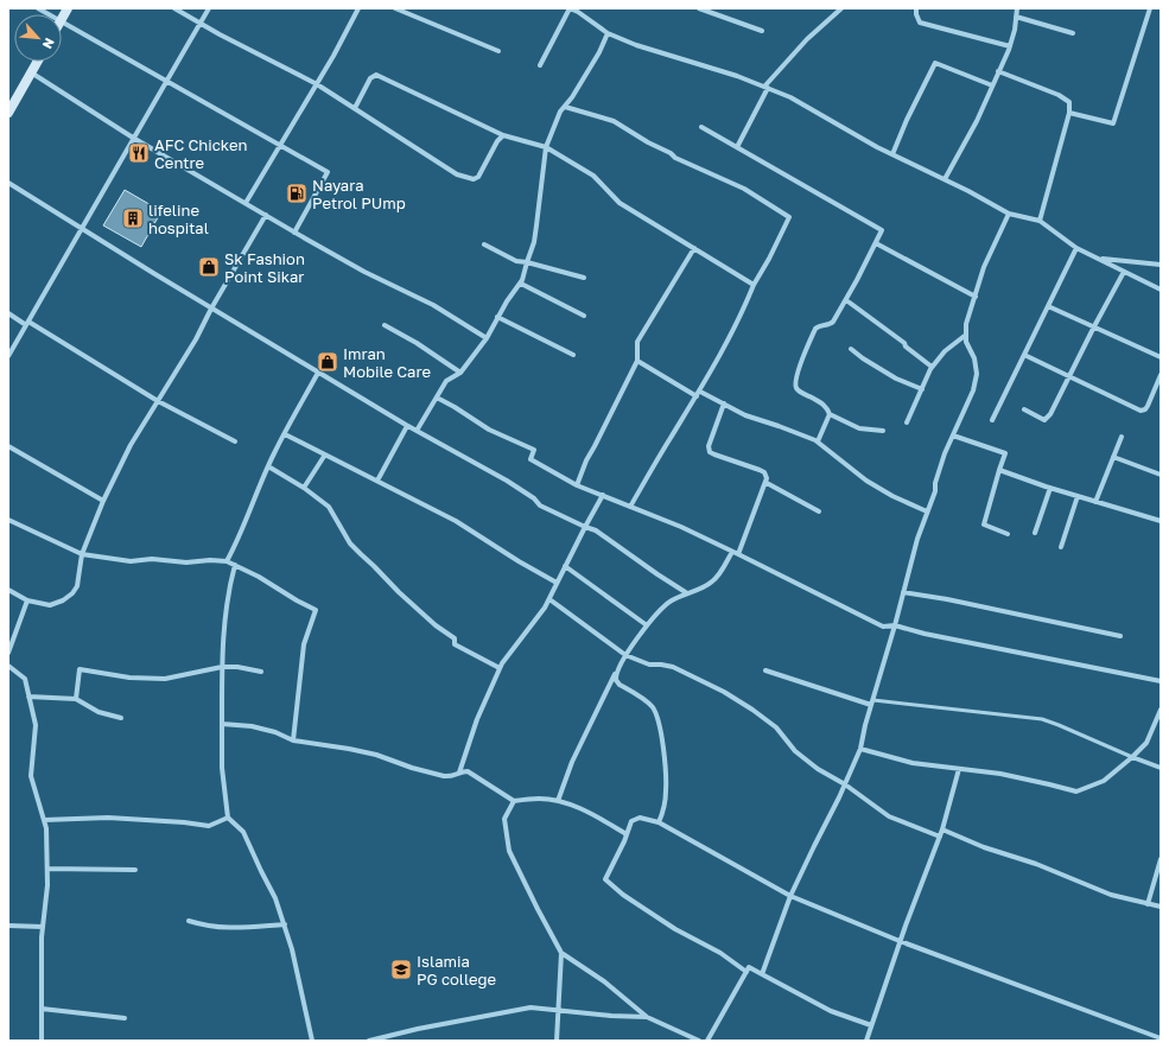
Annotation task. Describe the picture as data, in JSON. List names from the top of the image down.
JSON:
{
  "places": {
    "restaurant": ["AFC Chicken Centre"],
    "fuel station": ["Nayara Petrol PUmp"],
    "building": ["lifeline hospital"],
    "shop": ["Sk Fashion Point Sikar", "Imran Mobile Care"],
    "school or university": ["Islamia PG college"]
  },
  "north": "bottom right"
}
